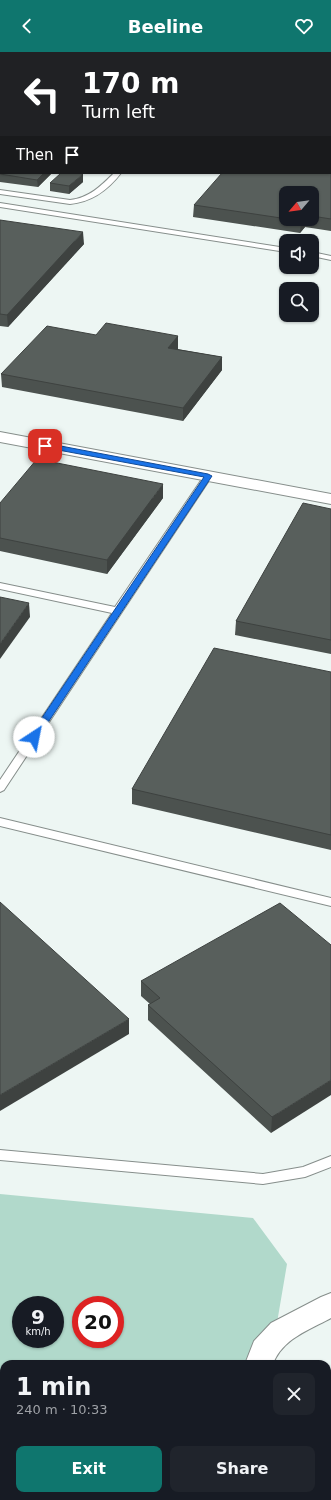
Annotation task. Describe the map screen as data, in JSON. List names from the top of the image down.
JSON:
{
  "north": "bottom left",
  "page": {
    "header": "Beeline",
    "turn": ["170 m", "Turn left"],
    "then": "Then",
    "speed": "9 km/h",
    "limit": "20",
    "heading": ["1 min", "240 m · 10:33"],
    "buttons": ["Exit", "Share"]
  }
}
